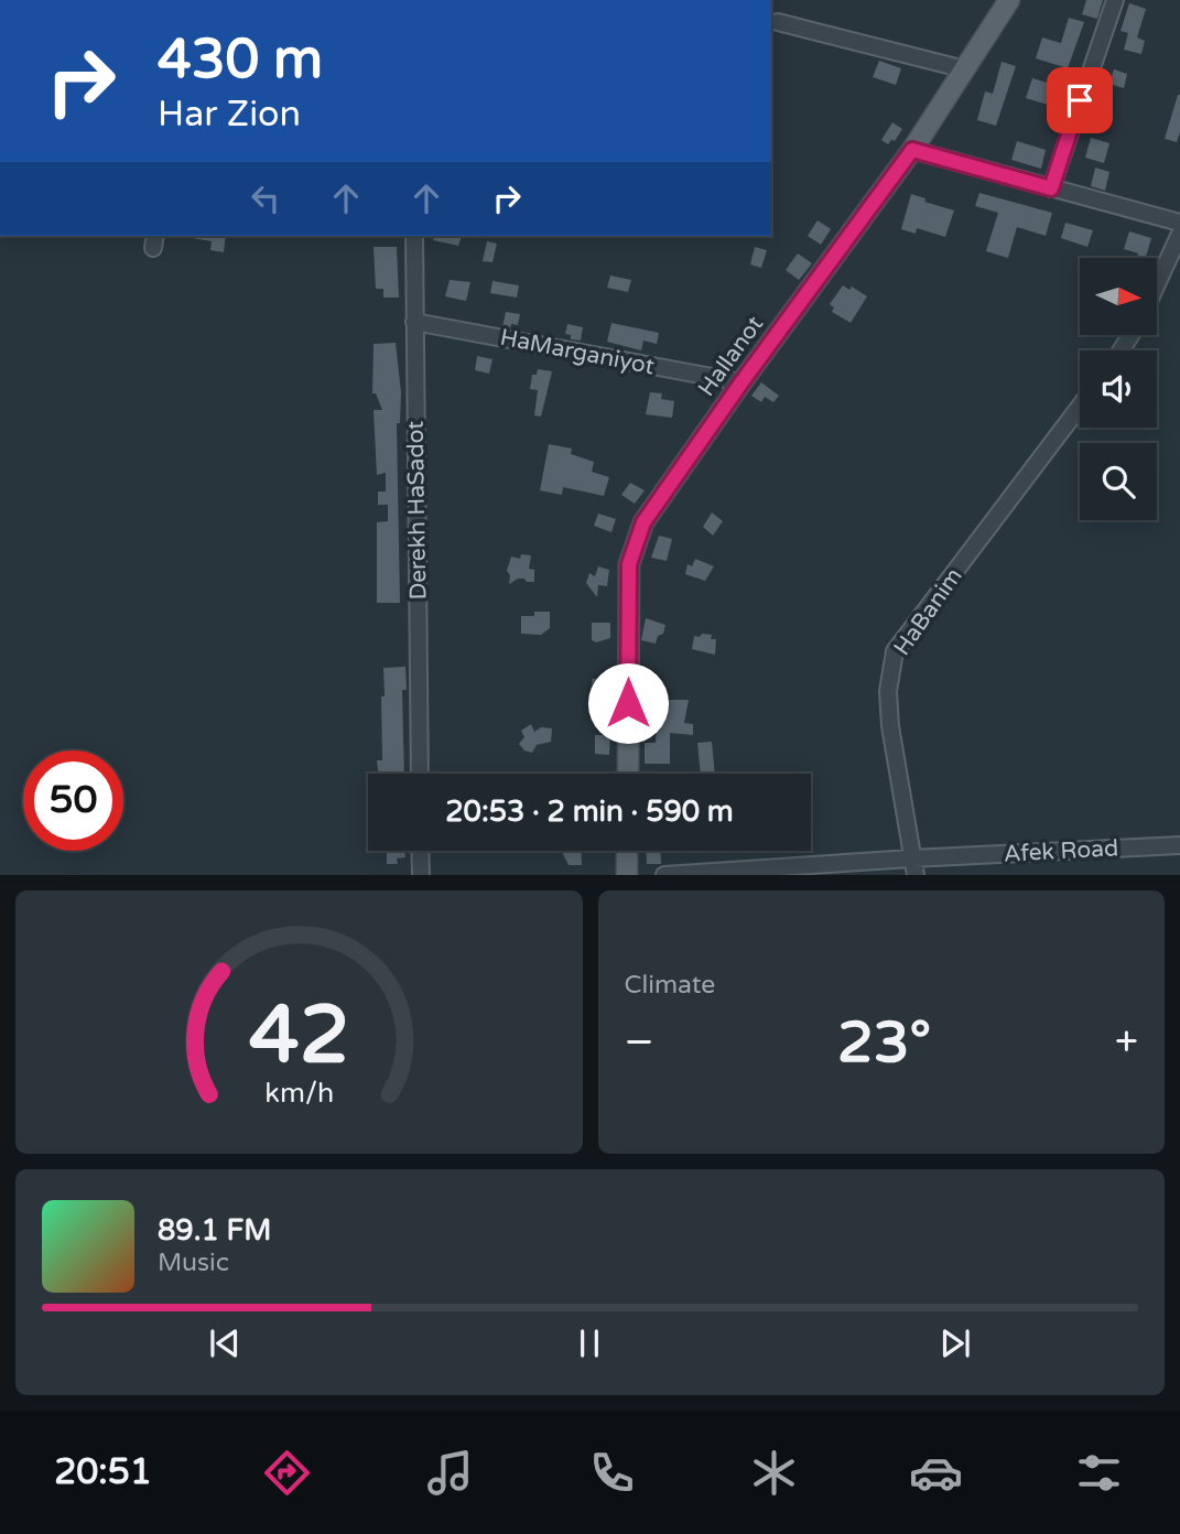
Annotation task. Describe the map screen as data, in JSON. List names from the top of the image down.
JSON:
{
  "streets": {
    "main road": ["HaIlanot"],
    "street": [
      "HaMarganiyot",
      "Derekh HaSadot",
      "HaBanim",
      "Afek Road"
    ]
  },
  "crossings": [
    ["HaMarganiyot", "HaIlanot"],
    ["HaMarganiyot", "Derekh HaSadot"],
    ["HaBanim", "Afek Road"]
  ],
  "north": "right",
  "page": {
    "turn": ["430 m", "Har Zion"],
    "limit": "50",
    "trip": "20:53 · 2 min · 590 m",
    "tile": "Climate",
    "heat": ["−", "23°", "+"],
    "song": ["89.1 FM", "Music"],
    "tabs": "20:51",
    "gauge": ["42", "km/h"]
  }
}
